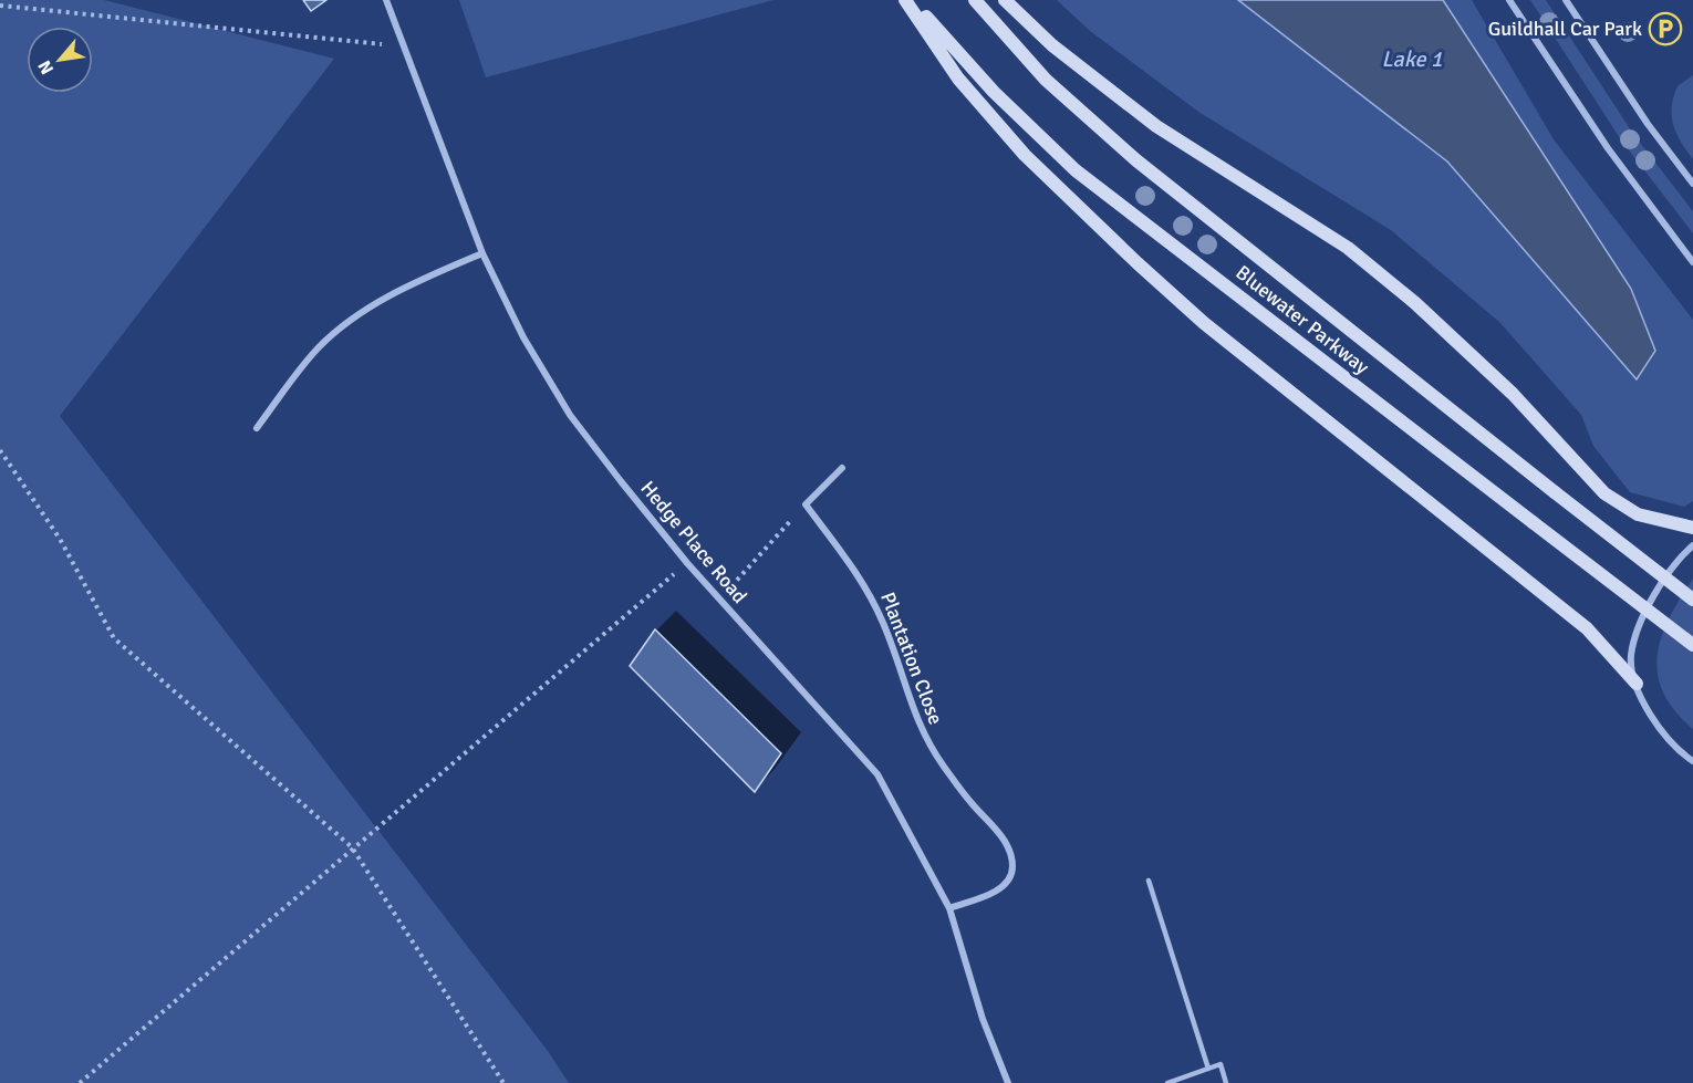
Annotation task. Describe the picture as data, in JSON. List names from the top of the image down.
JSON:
{
  "streets": {
    "street": ["Bluewater Parkway", "Hedge Place Road", "Plantation Close"]
  },
  "crossings": [
    ["Hedge Place Road", "Plantation Close"]
  ],
  "water": ["Lake 1"],
  "places": {
    "parking": ["Guildhall Car Park"]
  },
  "north": "bottom left"
}
